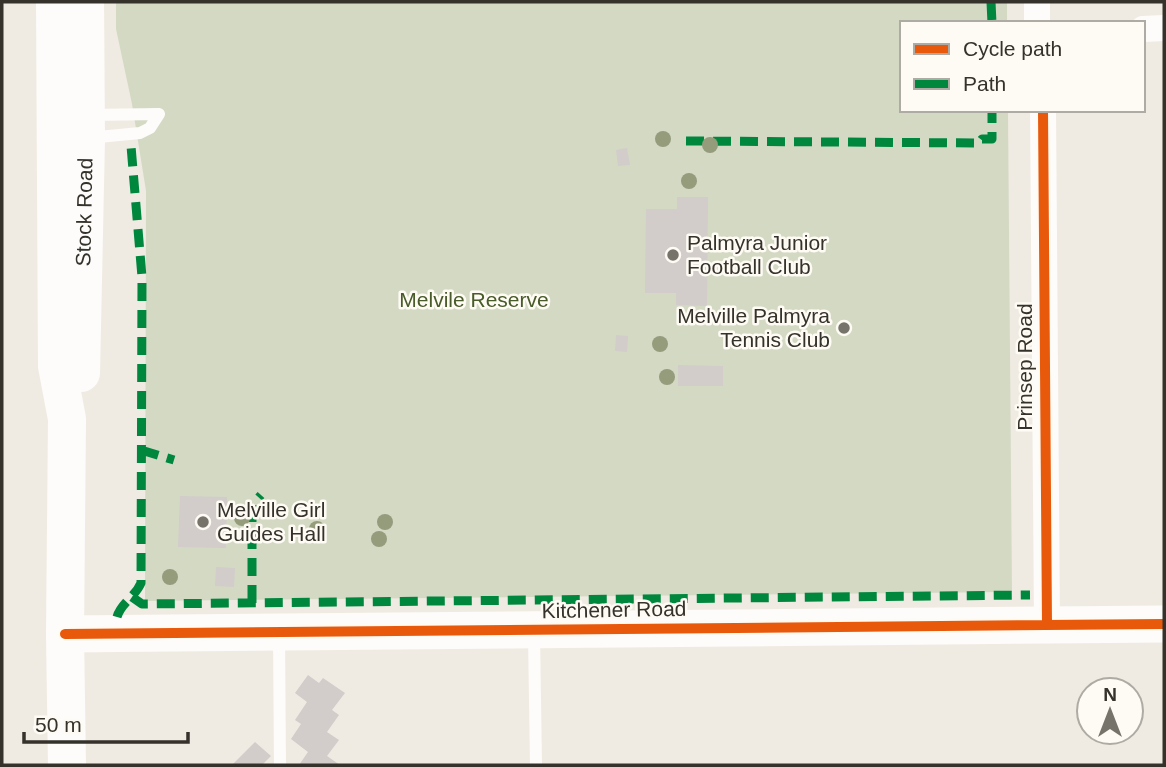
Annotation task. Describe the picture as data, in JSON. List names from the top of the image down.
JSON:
{
  "streets": {
    "main road": ["Stock Road"],
    "street": ["Prinsep Road", "Kitchener Road"]
  },
  "crossings": [
    ["Stock Road", "Kitchener Road"],
    ["Prinsep Road", "Kitchener Road"]
  ],
  "parks": ["Melvile Reserve"],
  "places": ["Palmyra Junior Football Club", "Melville Palmyra Tennis Club", "Melville Girl Guides Hall"],
  "legend": ["Cycle path", "Path"],
  "scale_bar": "50 m",
  "north": "top"
}
